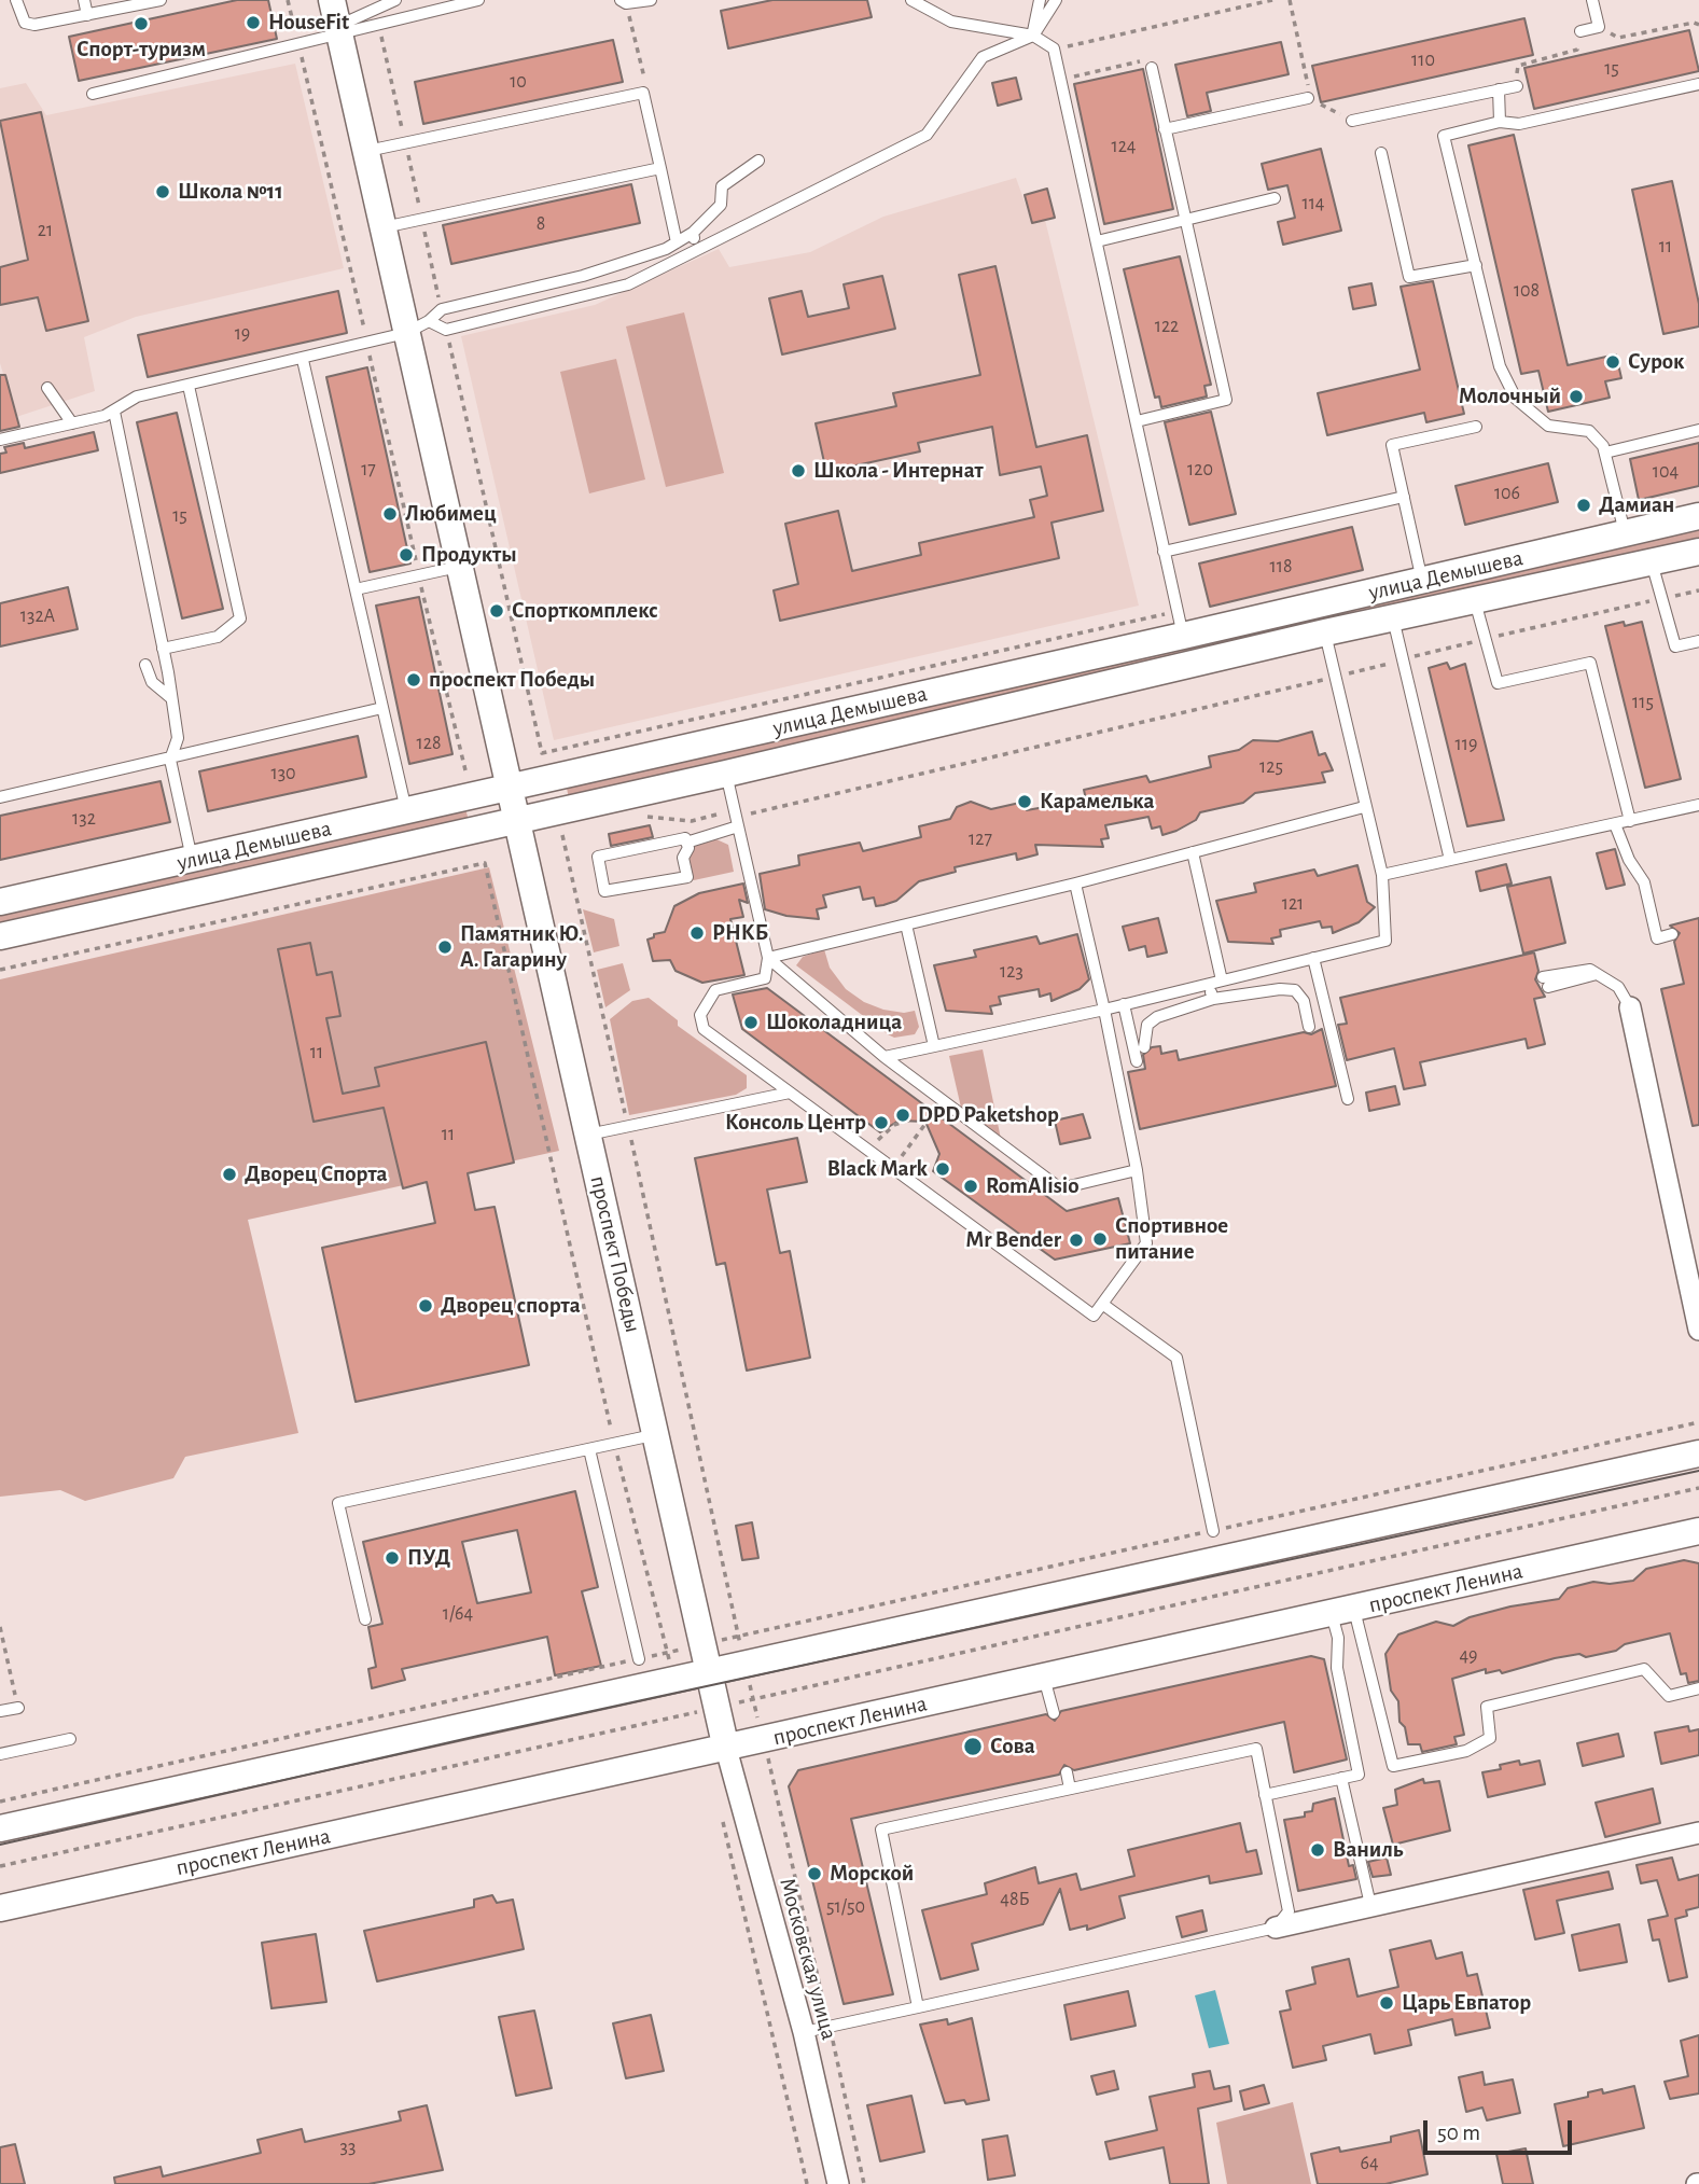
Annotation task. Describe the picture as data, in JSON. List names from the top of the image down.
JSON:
{
  "streets": {
    "street": [
      "улица Демышева",
      "проспект Победы",
      "проспект Ленина",
      "Московская улица"
    ]
  },
  "crossings": [
    ["улица Демышева", "проспект Победы"],
    ["проспект Победы", "проспект Ленина"],
    ["проспект Победы", "Московская улица"],
    ["проспект Ленина", "Московская улица"]
  ],
  "places": [
    "HouseFit",
    "Спорт-туризм",
    "Школа №11",
    "Сурок",
    "Молочный",
    "Школа - Интернат",
    "Дамиан",
    "Любимец",
    "Продукты",
    "Спорткомплекс",
    "проспект Победы",
    "Карамелька",
    "РНКБ",
    "Памятник Ю. А. Гагарину",
    "Шоколадница",
    "DPD Paketshop",
    "Консоль Центр",
    "Black Mark",
    "Дворец Спорта",
    "RomAlisio",
    "Спортивное питание",
    "Mr Bender",
    "Дворец спорта",
    "ПУД",
    "Сова",
    "Ваниль",
    "Морской",
    "Царь Евпатор"
  ],
  "house_numbers": [
    "110",
    "15",
    "10",
    "124",
    "114",
    "8",
    "21",
    "11",
    "108",
    "122",
    "19",
    "17",
    "120",
    "104",
    "106",
    "15",
    "118",
    "132А",
    "115",
    "128",
    "119",
    "125",
    "130",
    "132",
    "127",
    "121",
    "123",
    "11",
    "11",
    "1/64",
    "49",
    "48Б",
    "51/50",
    "33",
    "64"
  ],
  "scale_bar": "50 m"
}
